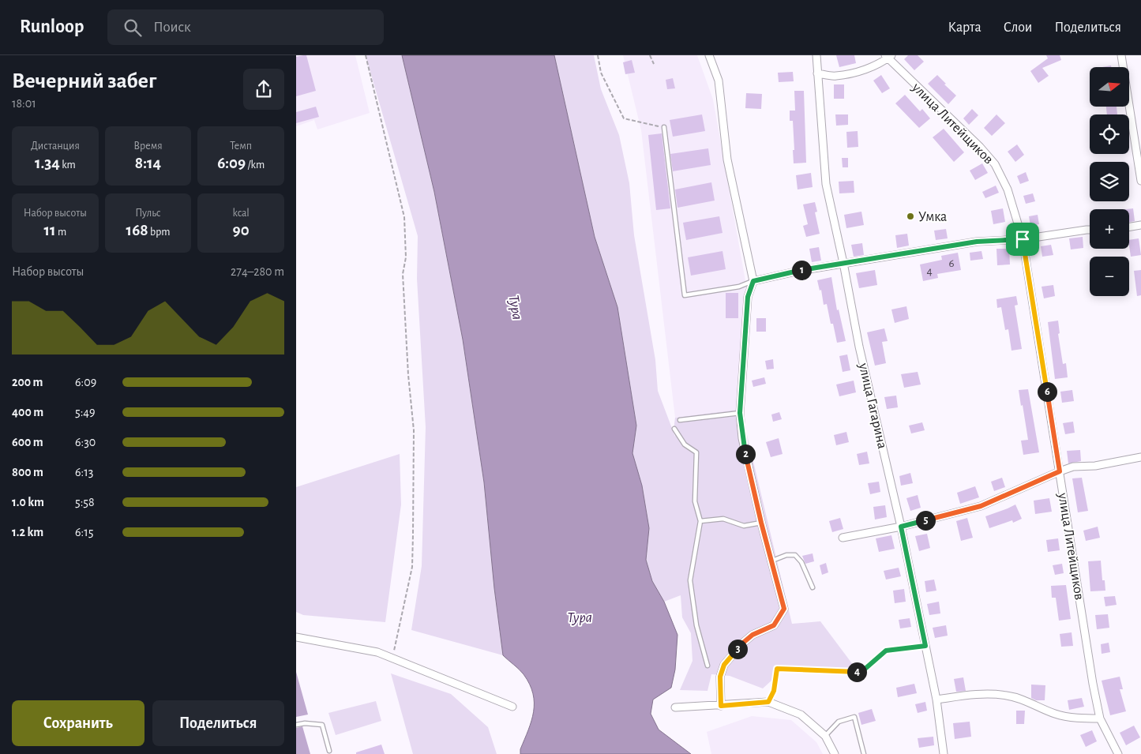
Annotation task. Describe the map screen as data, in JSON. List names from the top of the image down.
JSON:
{
  "streets": {
    "street": ["улица Литейщиков", "улица Гагарина"]
  },
  "water": ["Тура"],
  "places": ["Умка"],
  "house_numbers": ["6", "4"],
  "north": "right",
  "page": {
    "header": "Runloop",
    "search": "Поиск",
    "nav": ["Карта", "Слои", "Поделиться"],
    "heading": ["Вечерний забег", "18:01"],
    "map_buttons": ["+", "−"],
    "stats": [
      ["Дистанция", "1.34 km"],
      ["Время", "8:14"],
      ["Темп", "6:09 /km"],
      ["Набор высоты", "11 m"],
      ["Пульс", "168 bpm"],
      ["kcal", "90"]
    ],
    "chart": ["Набор высоты", "274–280 m"],
    "pins": [
      "1",
      "6",
      "2",
      "5",
      "3",
      "4"
    ],
    "list": [
      {
        "name": "200 m",
        "note": "6:09"
      },
      {
        "name": "400 m",
        "note": "5:49"
      },
      {
        "name": "600 m",
        "note": "6:30"
      },
      {
        "name": "800 m",
        "note": "6:13"
      },
      {
        "name": "1.0 km",
        "note": "5:58"
      },
      {
        "name": "1.2 km",
        "note": "6:15"
      }
    ],
    "buttons": ["Сохранить", "Поделиться"]
  }
}
